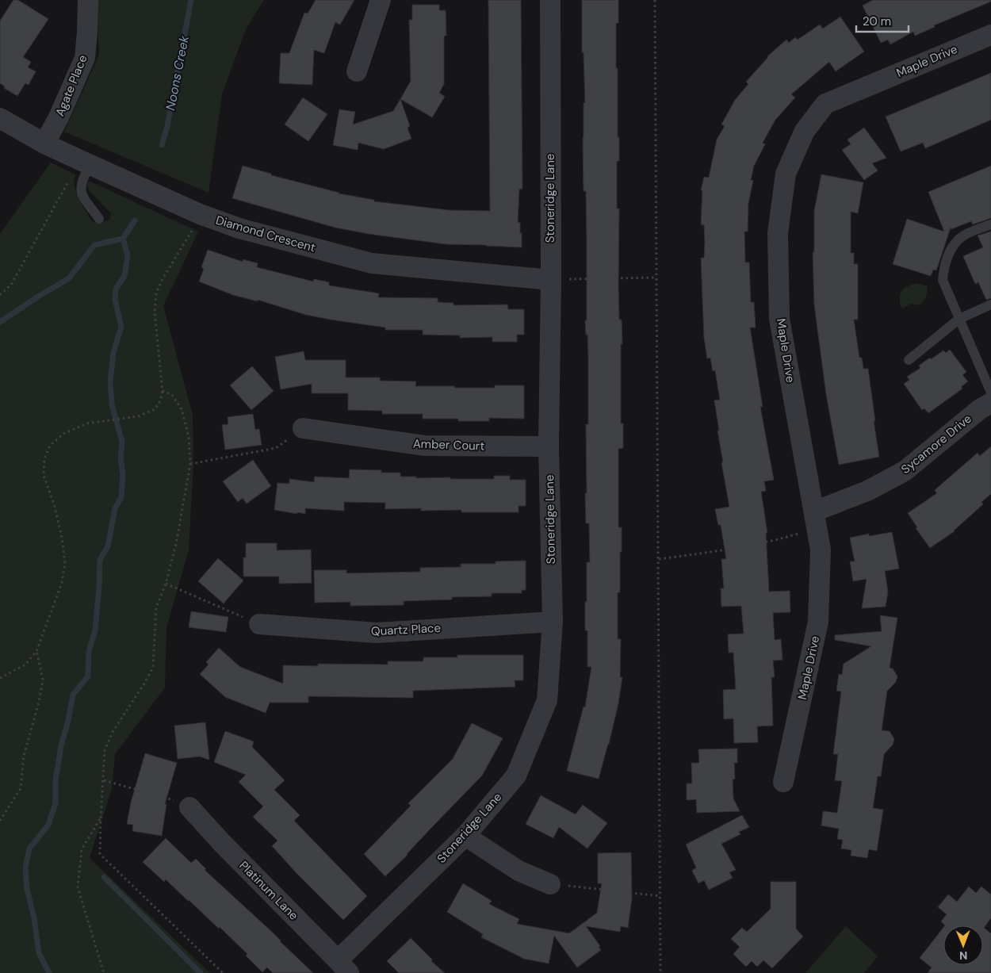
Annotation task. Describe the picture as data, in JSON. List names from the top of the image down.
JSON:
{
  "streets": {
    "street": [
      "Maple Drive",
      "Agate Place",
      "Stoneridge Lane",
      "Diamond Crescent",
      "Sycamore Drive",
      "Amber Court",
      "Quartz Place",
      "Platinum Lane"
    ]
  },
  "crossings": [
    ["Maple Drive", "Sycamore Drive"],
    ["Agate Place", "Diamond Crescent"],
    ["Stoneridge Lane", "Diamond Crescent"],
    ["Stoneridge Lane", "Amber Court"],
    ["Stoneridge Lane", "Quartz Place"],
    ["Stoneridge Lane", "Platinum Lane"]
  ],
  "water": ["Noons Creek"],
  "scale_bar": "20 m",
  "north": "bottom"
}
